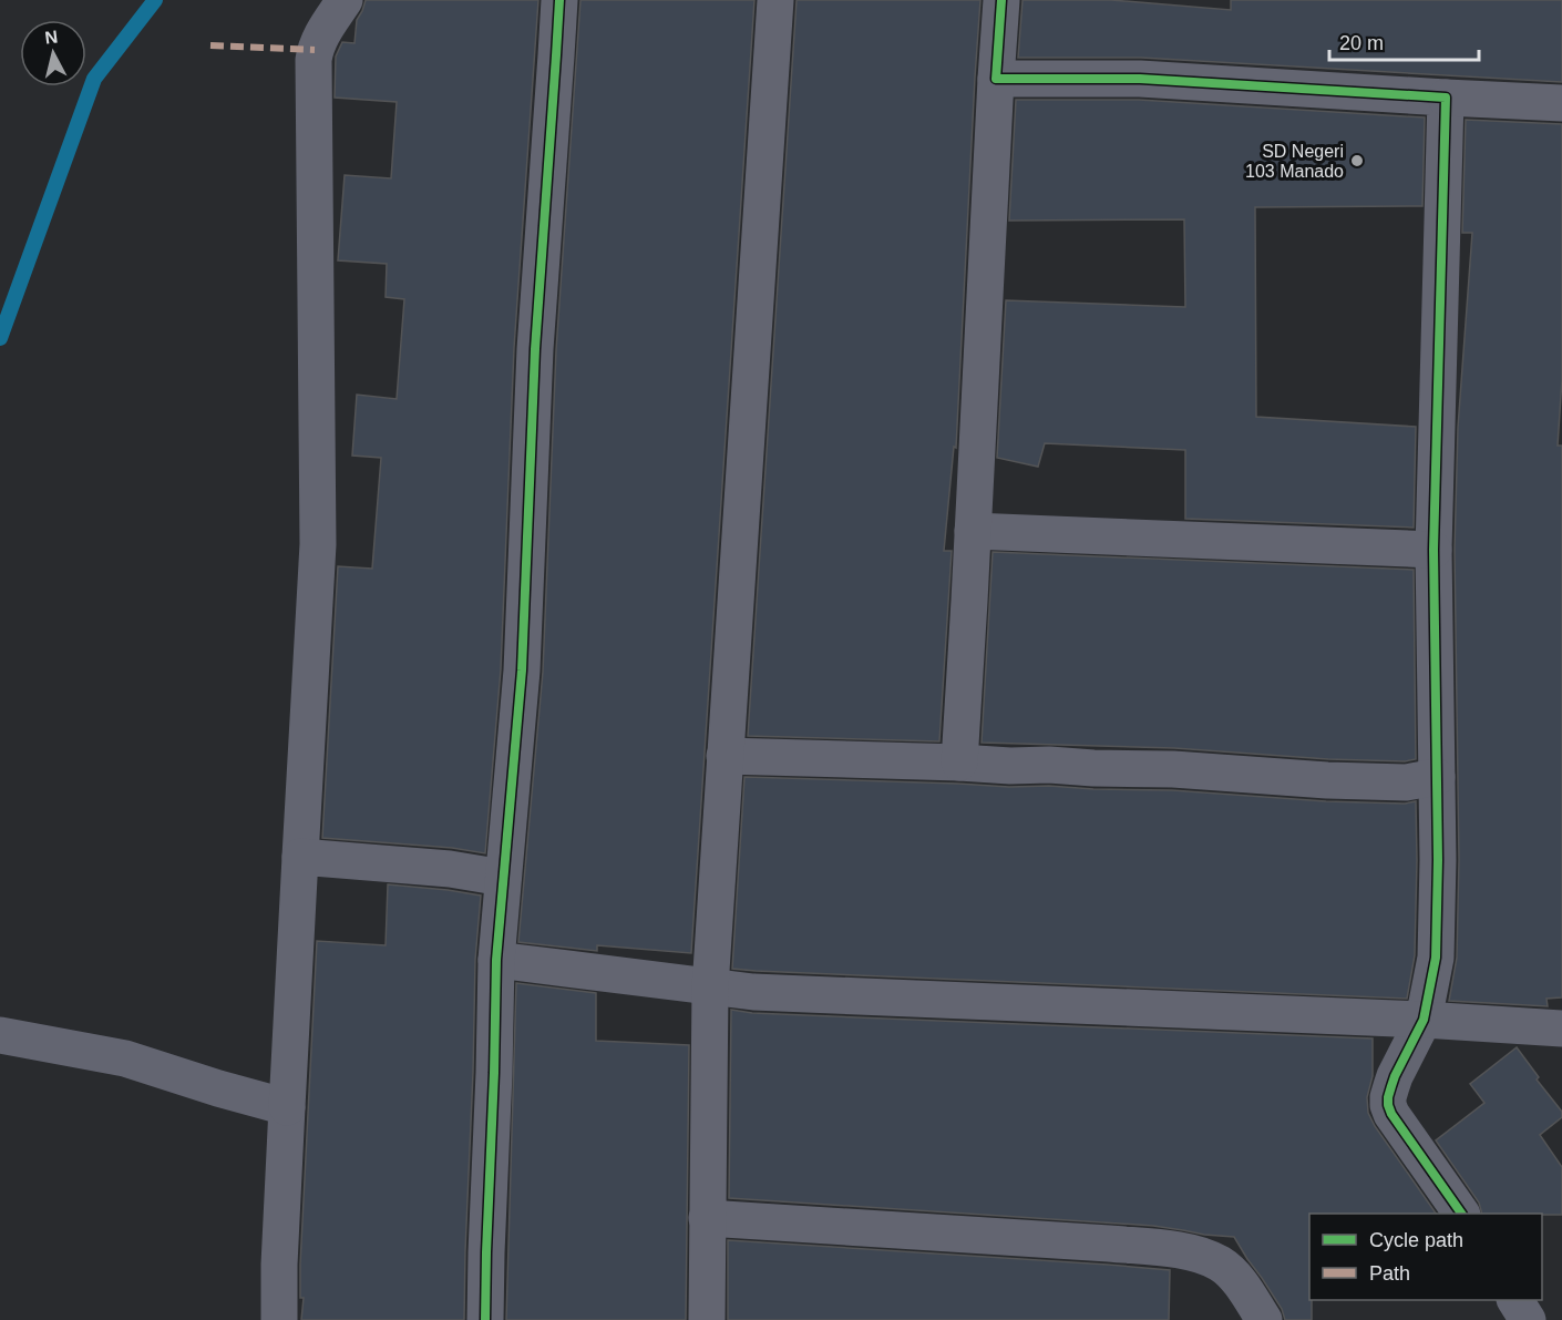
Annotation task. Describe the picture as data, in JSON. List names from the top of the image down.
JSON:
{
  "places": ["SD Negeri 103 Manado"],
  "legend": ["Cycle path", "Path"],
  "scale_bar": "20 m",
  "north": "top"
}
